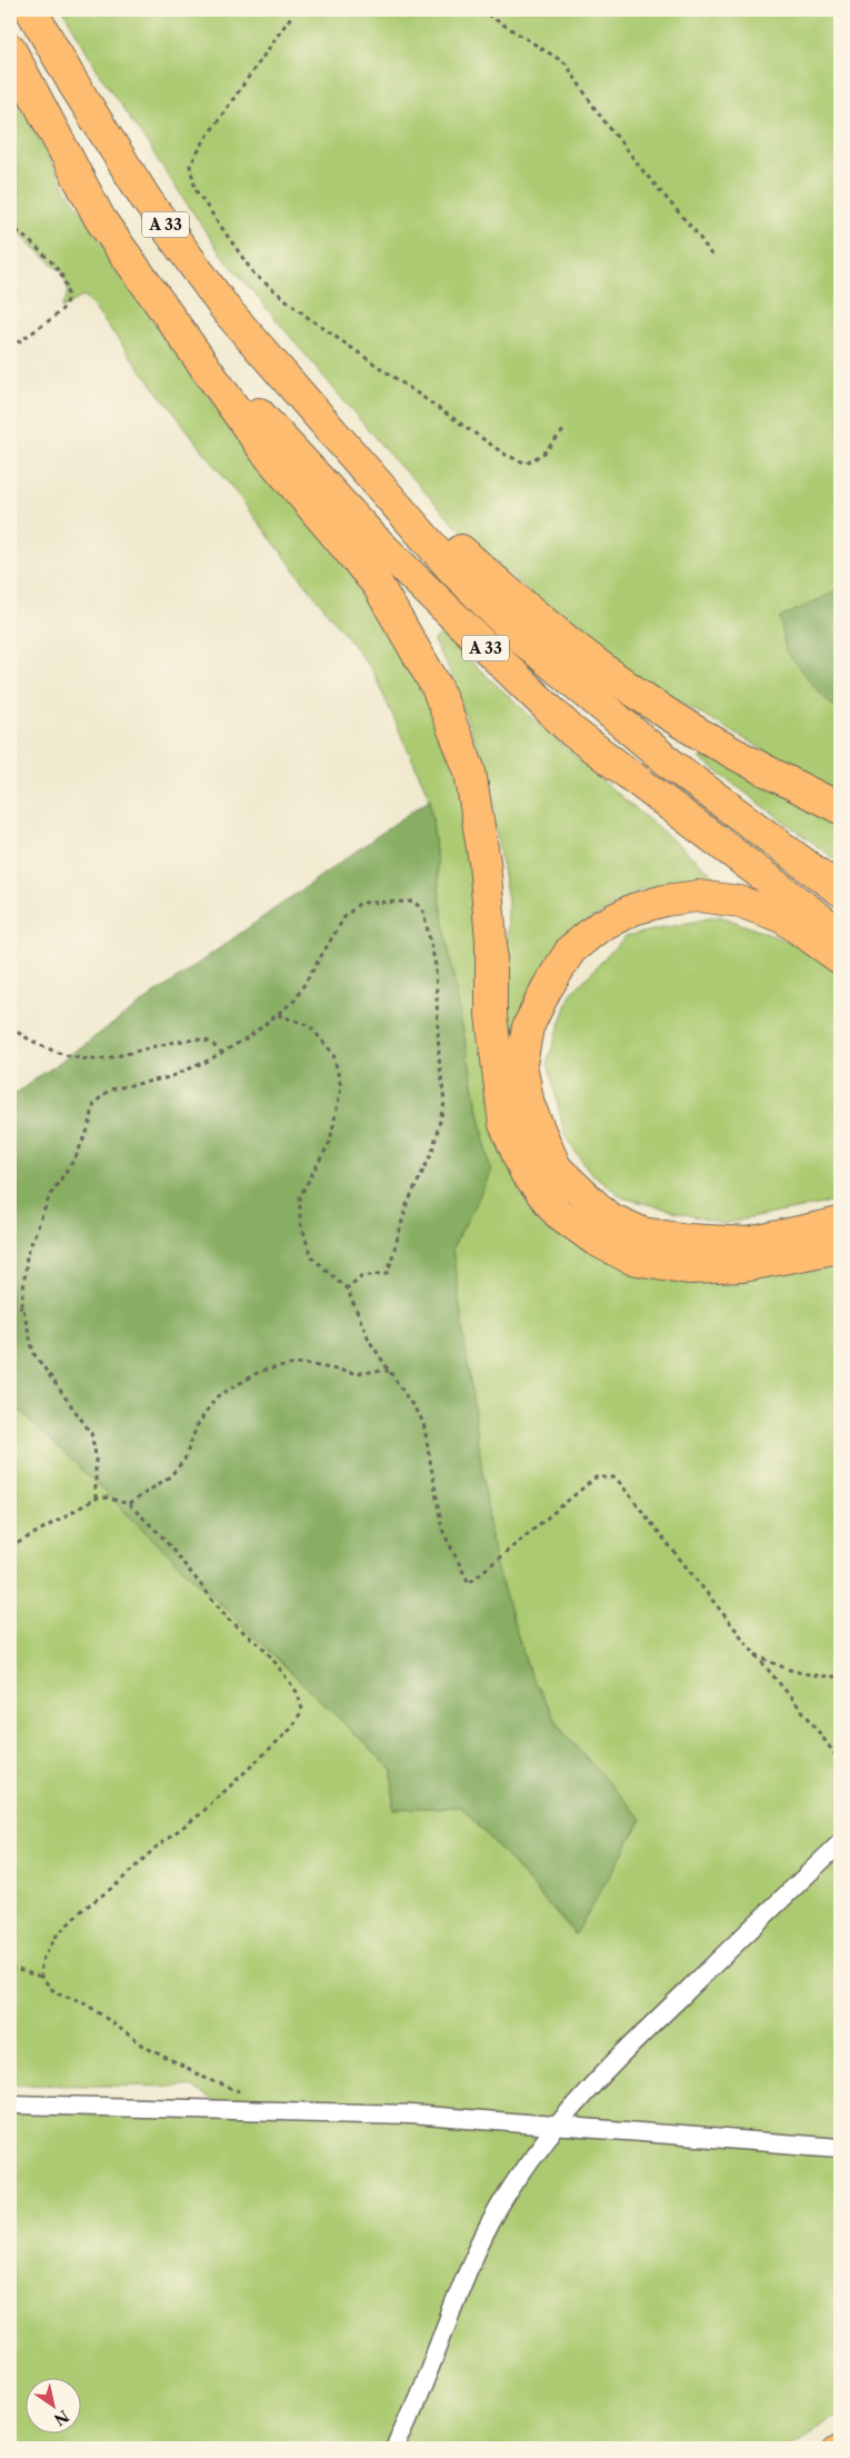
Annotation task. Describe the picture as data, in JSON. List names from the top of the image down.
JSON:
{
  "streets": {
    "highway": ["A 33"]
  },
  "north": "bottom right"
}
